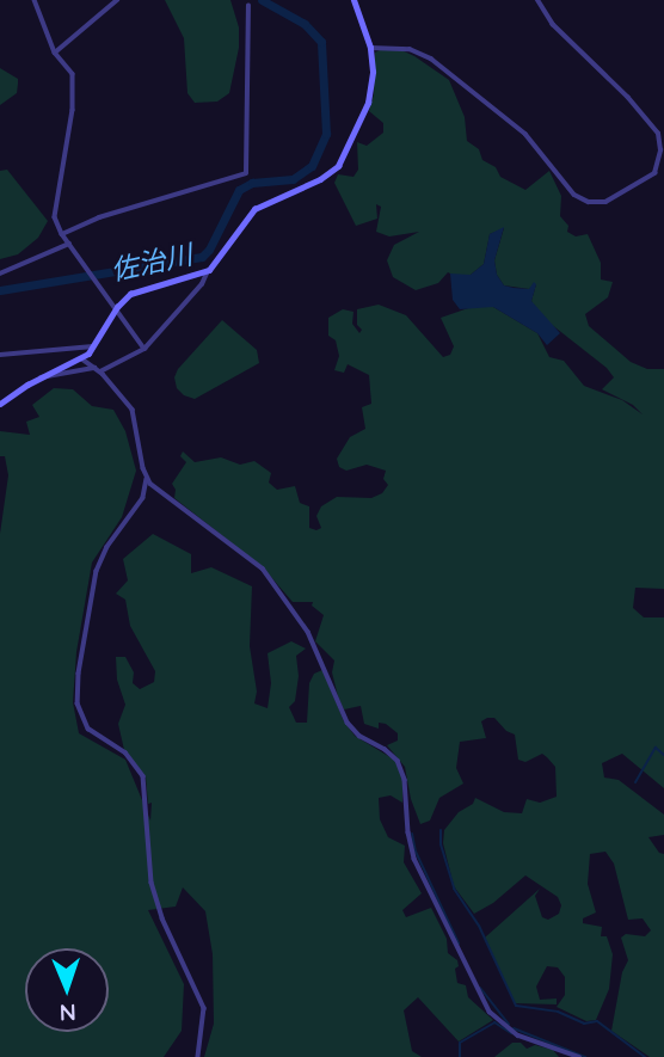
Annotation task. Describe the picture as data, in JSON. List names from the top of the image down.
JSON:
{
  "water": ["佐治川"],
  "north": "bottom"
}
